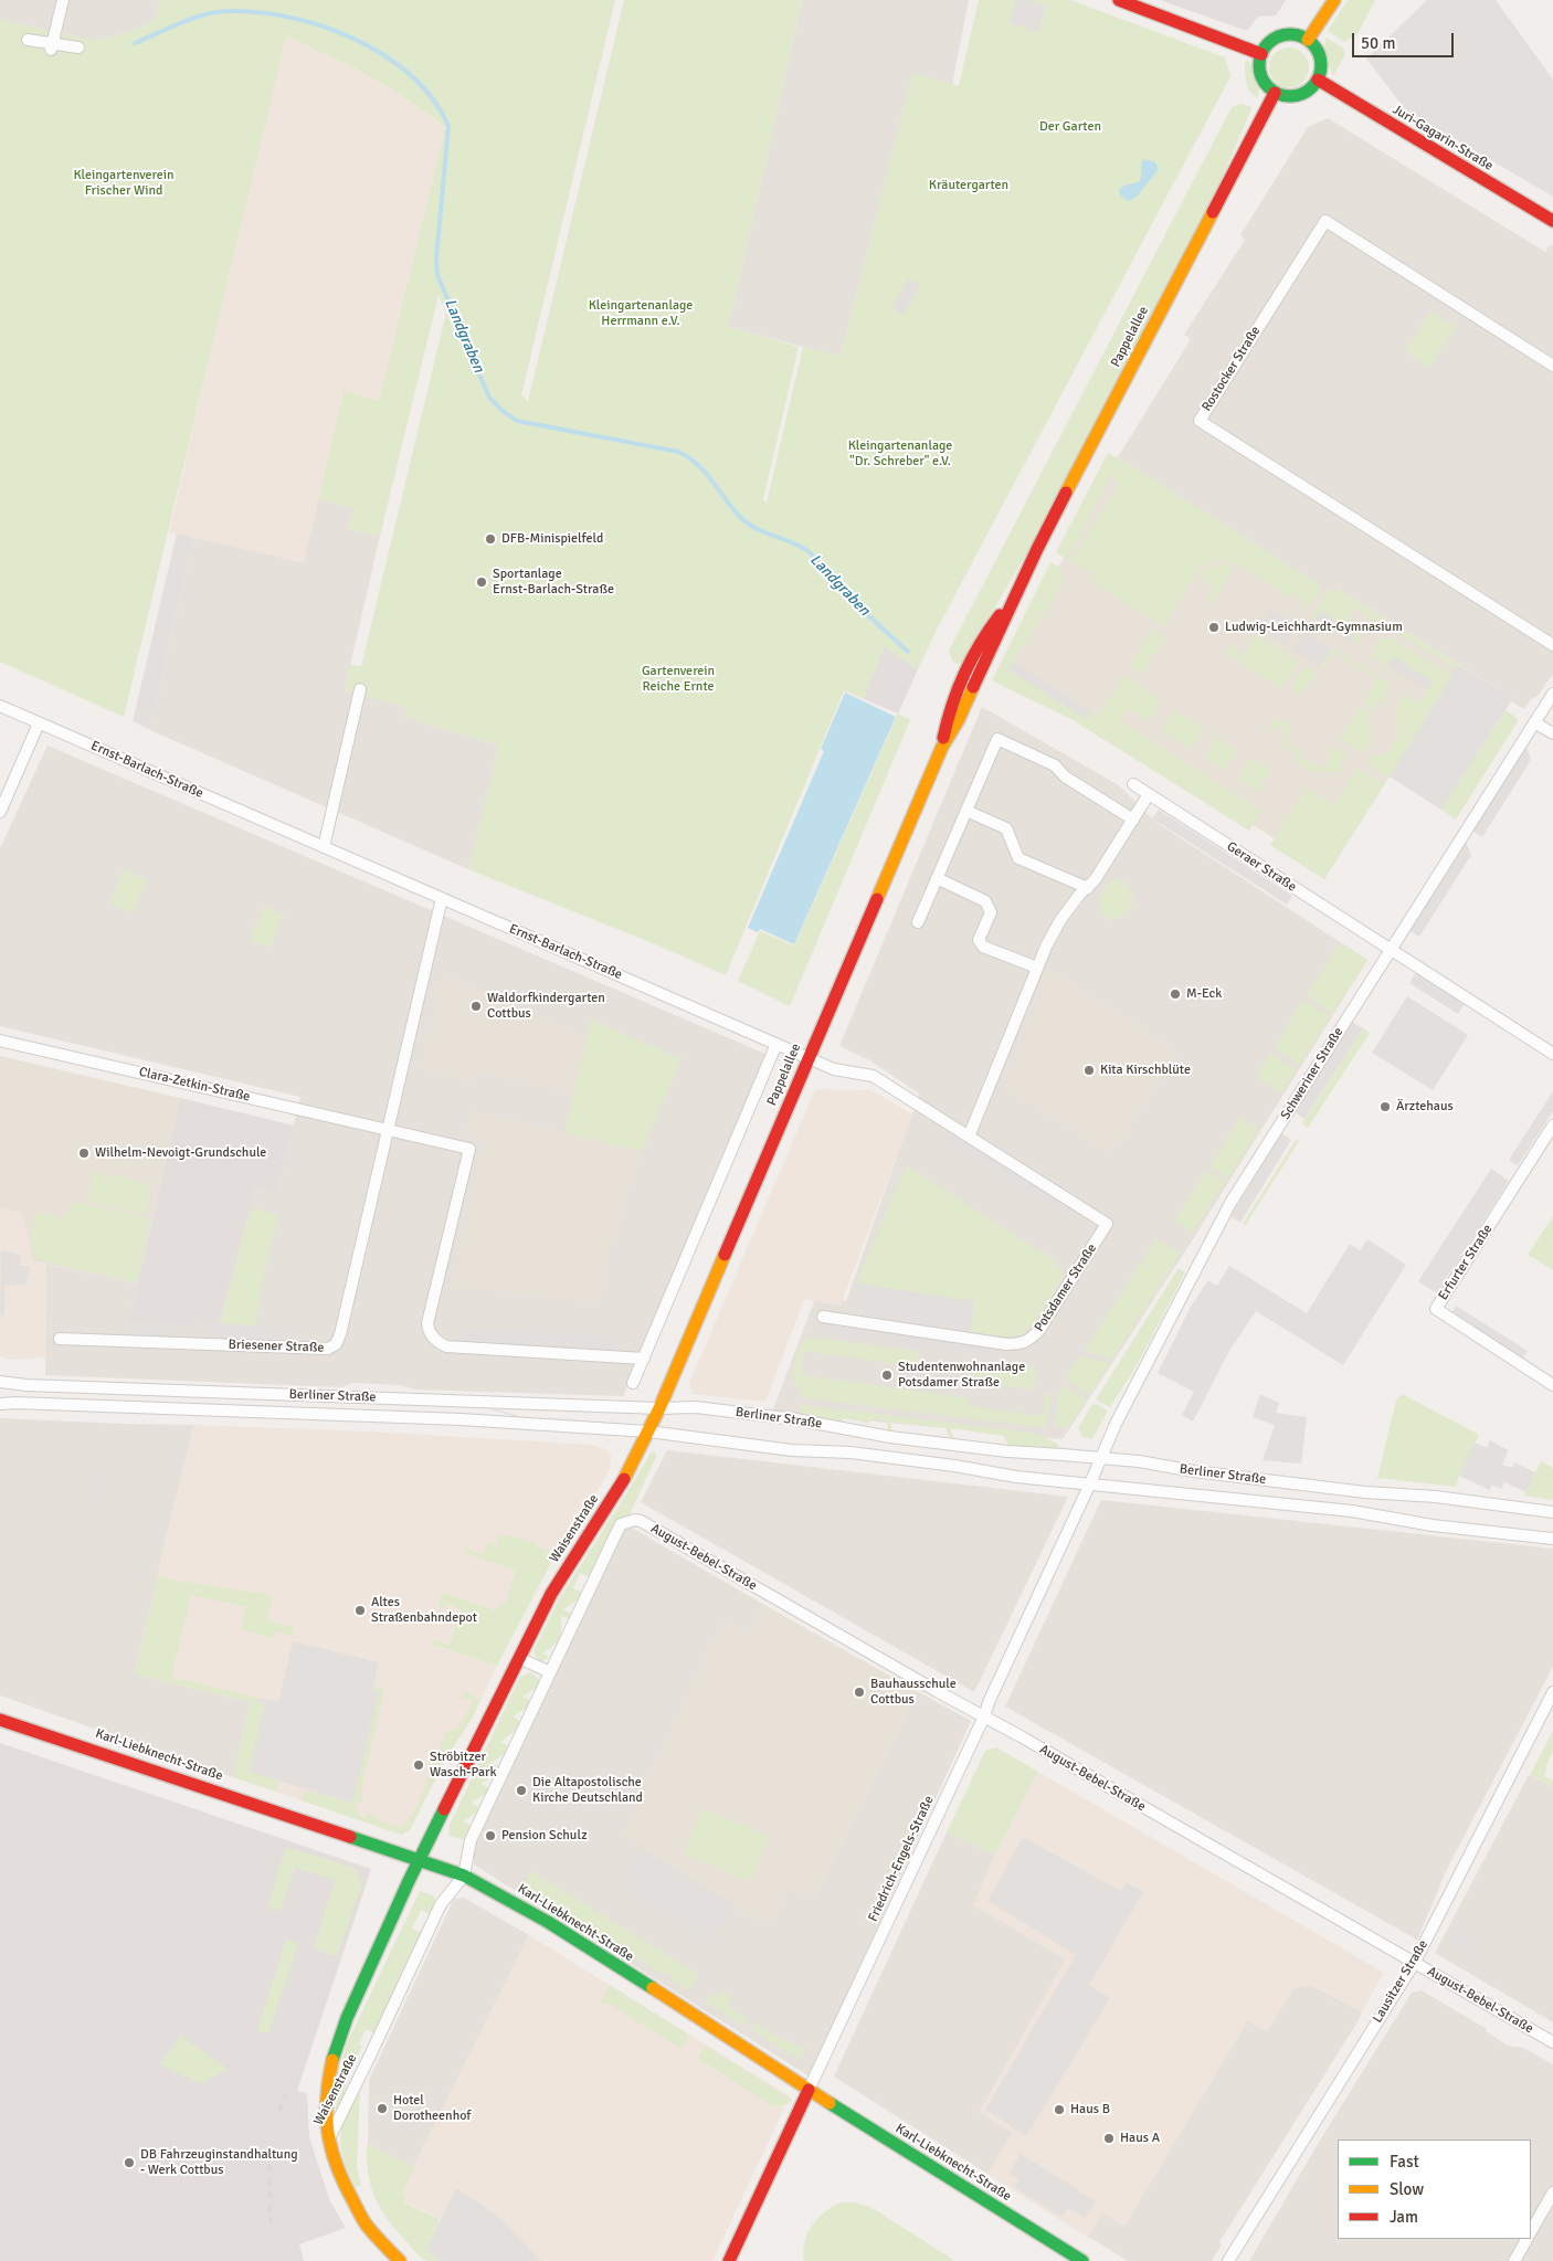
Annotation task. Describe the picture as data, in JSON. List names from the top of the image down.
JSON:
{
  "streets": {
    "main road": [
      "Juri-Gagarin-Straße",
      "Pappelallee",
      "Waisenstraße",
      "Karl-Liebknecht-Straße",
      "Friedrich-Engels-Straße"
    ],
    "street": [
      "Rostocker Straße",
      "Ernst-Barlach-Straße",
      "Geraer Straße",
      "Schweriner Straße",
      "Clara-Zetkin-Straße",
      "Erfurter Straße",
      "Potsdamer Straße",
      "Briesener Straße",
      "Berliner Straße",
      "August-Bebel-Straße",
      "Lausitzer Straße"
    ]
  },
  "crossings": [
    ["Juri-Gagarin-Straße", "Pappelallee"],
    ["Pappelallee", "Ernst-Barlach-Straße"],
    ["Pappelallee", "Potsdamer Straße"],
    ["Pappelallee", "Berliner Straße"],
    ["Pappelallee", "Waisenstraße"],
    ["Ernst-Barlach-Straße", "Potsdamer Straße"],
    ["Ernst-Barlach-Straße", "Briesener Straße"],
    ["Geraer Straße", "Schweriner Straße"],
    ["Schweriner Straße", "Berliner Straße"],
    ["Schweriner Straße", "Friedrich-Engels-Straße"],
    ["Clara-Zetkin-Straße", "Briesener Straße"],
    ["Berliner Straße", "Waisenstraße"],
    ["Berliner Straße", "Friedrich-Engels-Straße"],
    ["Waisenstraße", "August-Bebel-Straße"],
    ["Waisenstraße", "Karl-Liebknecht-Straße"],
    ["August-Bebel-Straße", "Friedrich-Engels-Straße"],
    ["August-Bebel-Straße", "Lausitzer Straße"],
    ["Karl-Liebknecht-Straße", "Friedrich-Engels-Straße"]
  ],
  "water": ["Landgraben"],
  "parks": [
    "Der Garten",
    "Kleingartenverein Frischer Wind",
    "Kräutergarten",
    "Kleingartenanlage Herrmann e.V.",
    "Kleingartenanlage \"Dr. Schreber\" e.V.",
    "Gartenverein Reiche Ernte"
  ],
  "places": [
    "DFB-Minispielfeld",
    "Sportanlage Ernst-Barlach-Straße",
    "Ludwig-Leichhardt-Gymnasium",
    "M-Eck",
    "Waldorfkindergarten Cottbus",
    "Kita Kirschblüte",
    "Ärztehaus",
    "Wilhelm-Nevoigt-Grundschule",
    "Studentenwohnanlage Potsdamer Straße",
    "Altes Straßenbahndepot",
    "Bauhausschule Cottbus",
    "Ströbitzer Wasch-Park",
    "Die Altapostolische Kirche Deutschland",
    "Pension Schulz",
    "Hotel Dorotheenhof",
    "Haus B",
    "Haus A",
    "DB Fahrzeuginstandhaltung - Werk Cottbus"
  ],
  "legend": ["Fast", "Slow", "Jam"],
  "scale_bar": "50 m"
}
